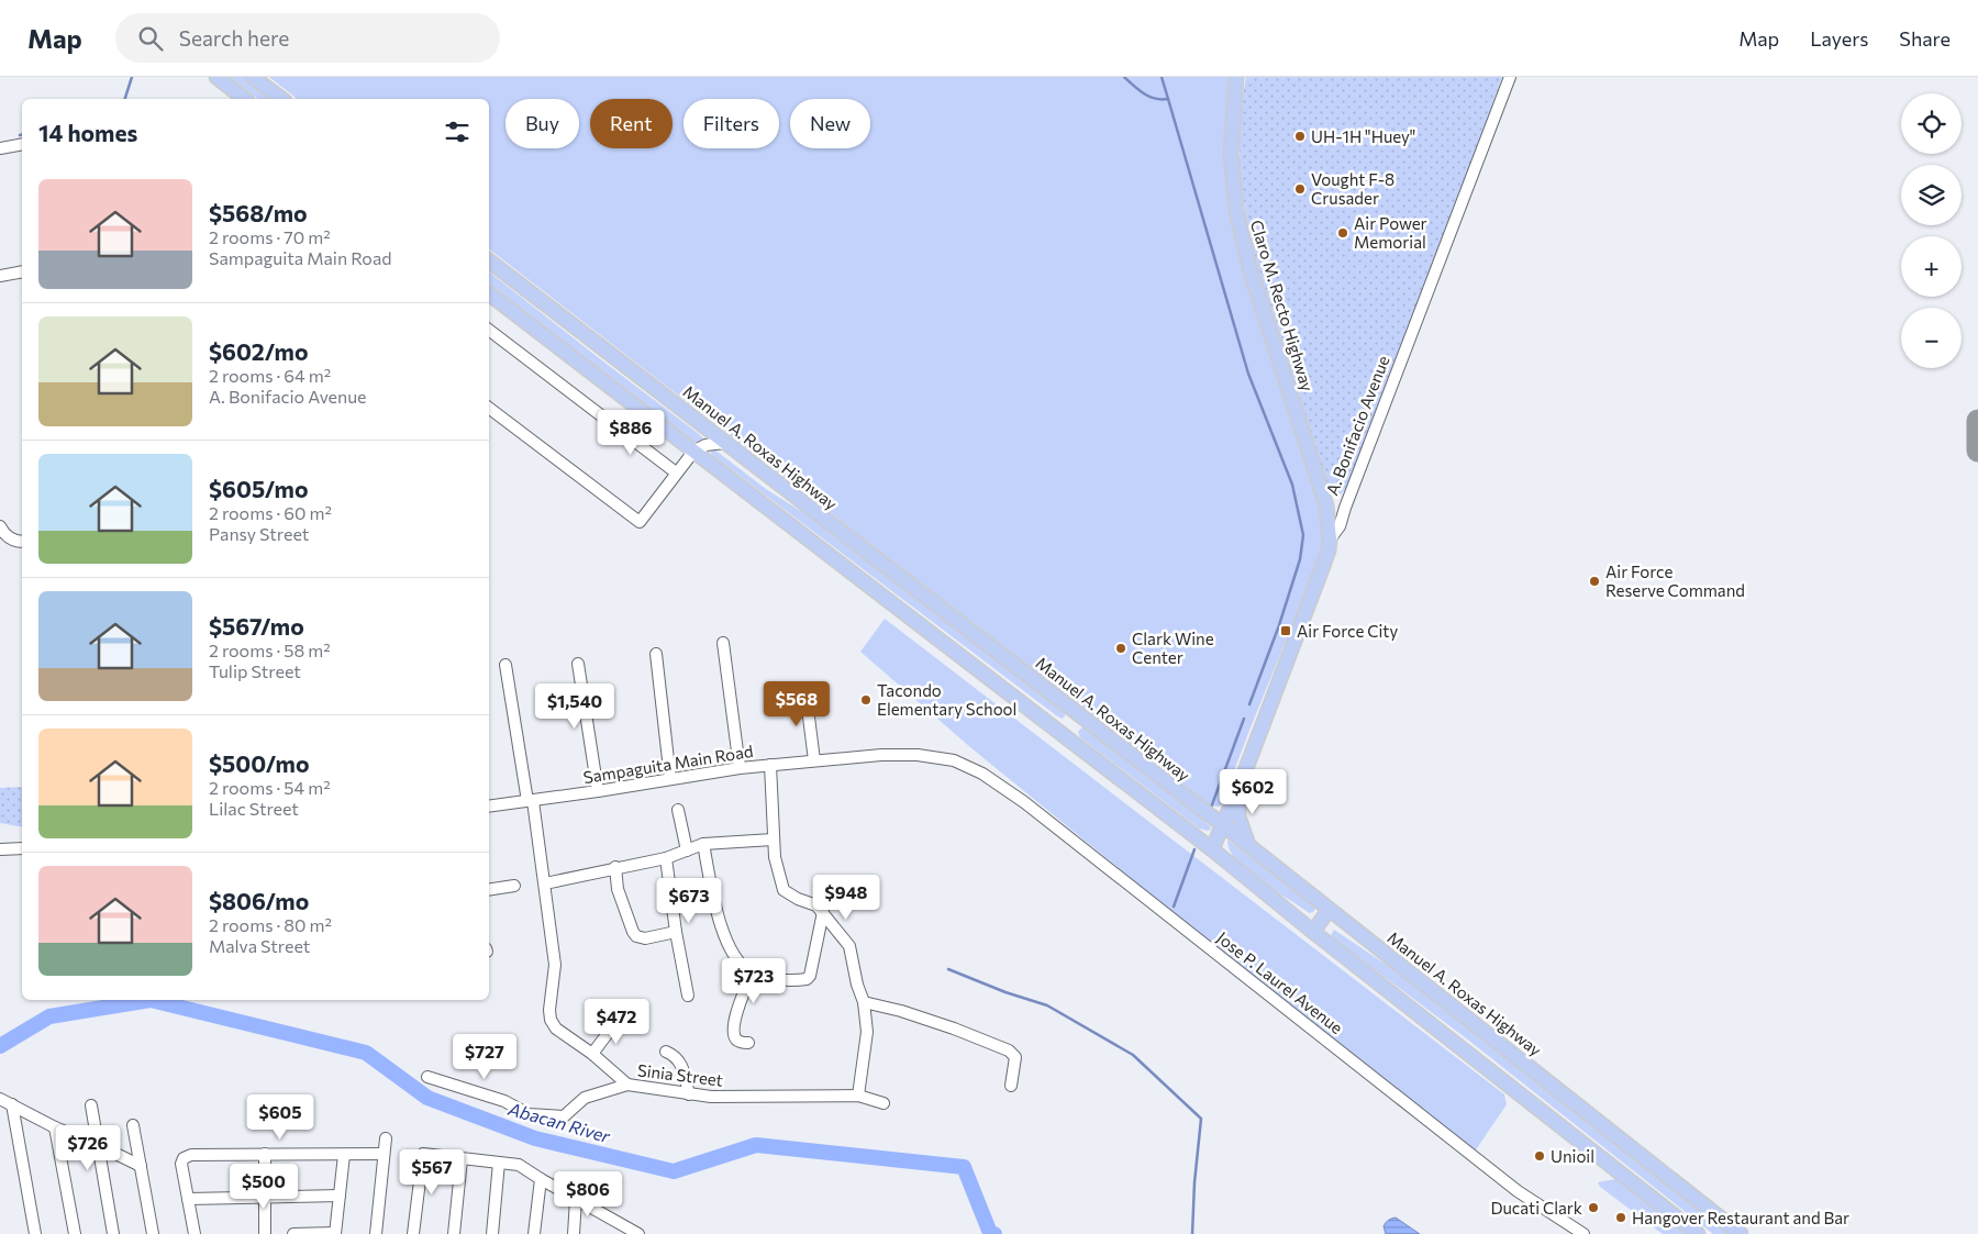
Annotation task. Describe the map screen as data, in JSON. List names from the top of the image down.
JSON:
{
  "streets": {
    "main road": ["Claro M. Recto Highway", "A. Bonifacio Avenue", "Manuel A. Roxas Highway"],
    "street": ["Sampaguita Main Road", "Jose P. Laurel Avenue", "Sinia Street"]
  },
  "crossings": [
    ["Claro M. Recto Highway", "A. Bonifacio Avenue"],
    ["A. Bonifacio Avenue", "Manuel A. Roxas Highway"],
    ["Sampaguita Main Road", "Jose P. Laurel Avenue"],
    ["Sampaguita Main Road", "Sinia Street"]
  ],
  "water": ["Abacan River"],
  "places": {
    "other": [
      "UH-1H \"Huey\"",
      "Vought F-8 Crusader",
      "Air Power Memorial",
      "Air Force Reserve Command",
      "Clark Wine Center",
      "Tacondo Elementary School",
      "Unioil",
      "Ducati Clark",
      "Hangover Restaurant and Bar"
    ],
    "transit": ["Air Force City"]
  },
  "page": {
    "header": "Map",
    "search": "Search here",
    "nav": ["Map", "Layers", "Share"],
    "map_buttons": ["+", "−"],
    "chip": [
      "Buy",
      "Rent",
      "Filters",
      "New"
    ],
    "heading": "14 homes",
    "list": [
      {
        "name": "$568/mo",
        "note": "2 rooms · 70 m² · Sampaguita Main Road"
      },
      {
        "name": "$602/mo",
        "note": "2 rooms · 64 m² · A. Bonifacio Avenue"
      },
      {
        "name": "$605/mo",
        "note": "2 rooms · 60 m² · Pansy Street"
      },
      {
        "name": "$567/mo",
        "note": "2 rooms · 58 m² · Tulip Street"
      },
      {
        "name": "$500/mo",
        "note": "2 rooms · 54 m² · Lilac Street"
      },
      {
        "name": "$806/mo",
        "note": "2 rooms · 80 m² · Malva Street"
      }
    ],
    "price": [
      "$886",
      "$568",
      "$1,540",
      "$602",
      "$948",
      "$673",
      "$723",
      "$472",
      "$727",
      "$605",
      "$726",
      "$567",
      "$500",
      "$806"
    ]
  }
}
